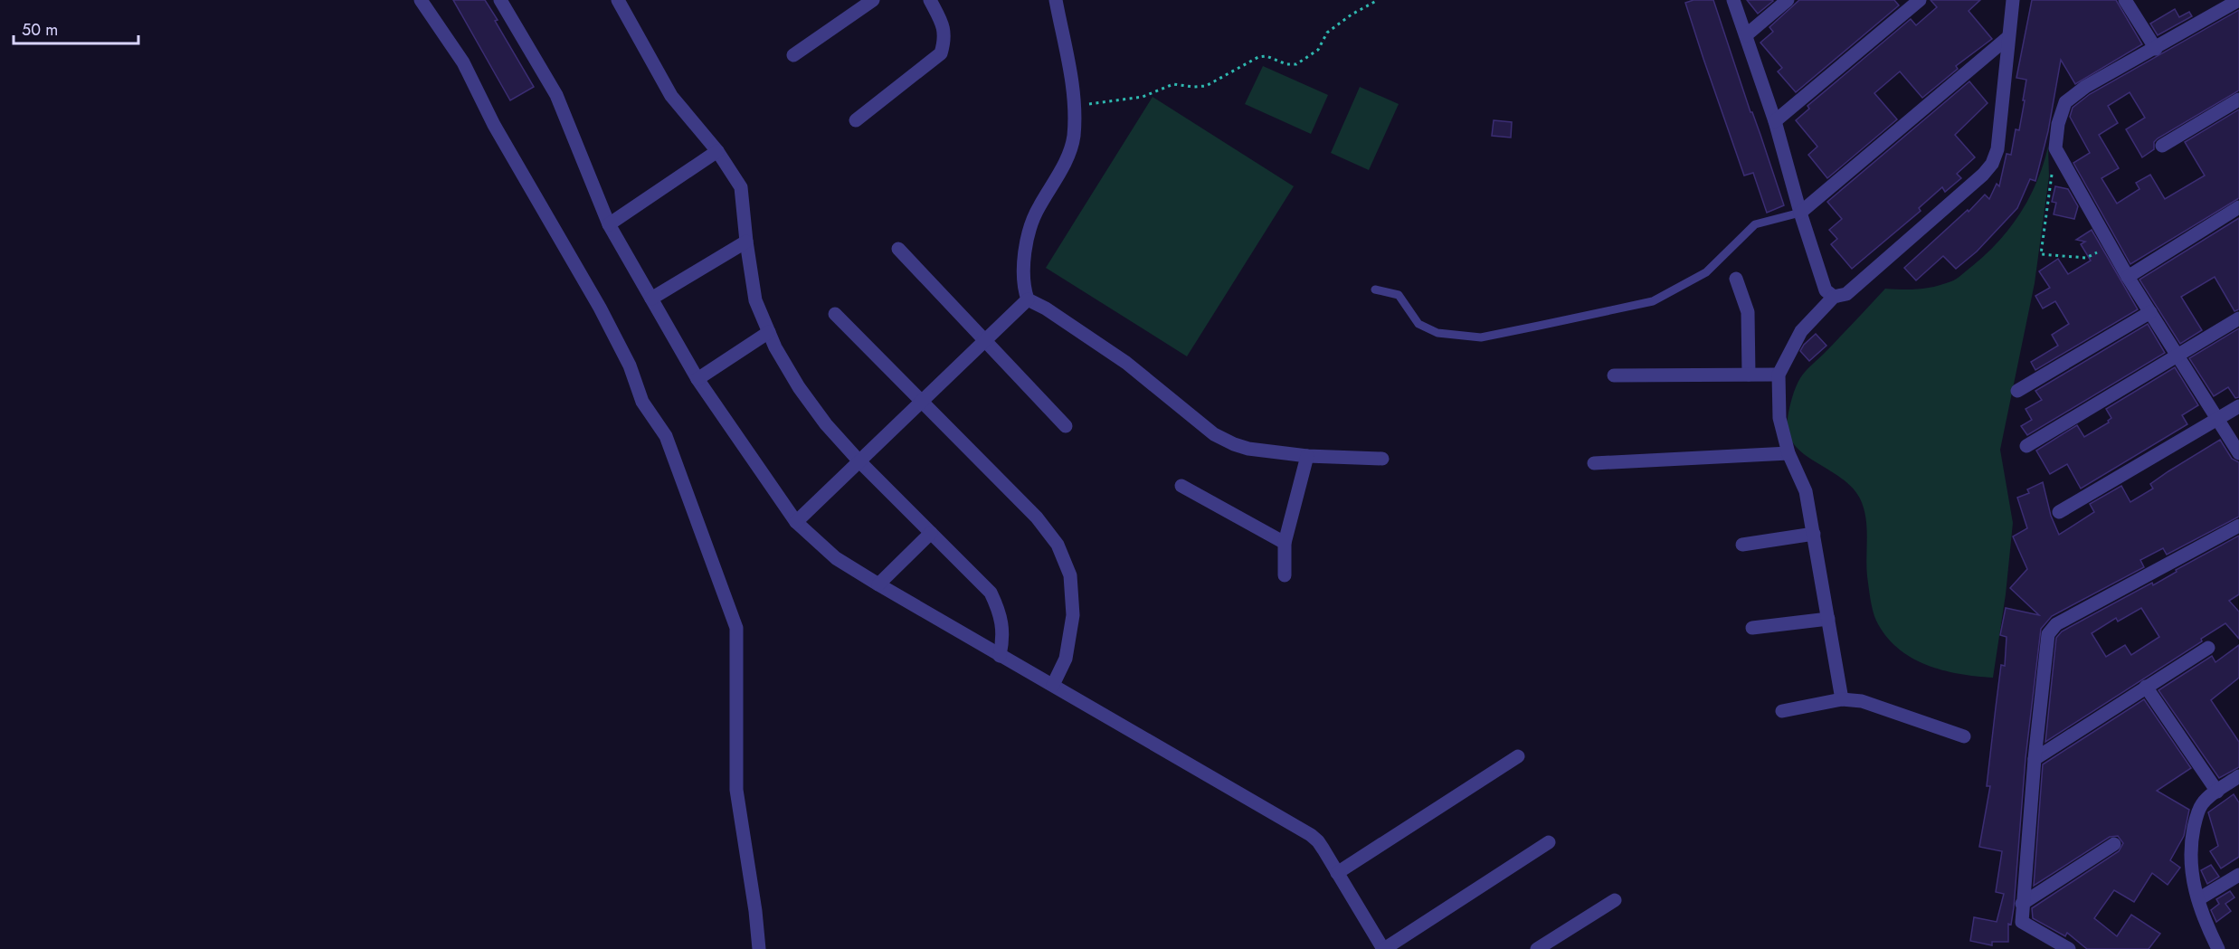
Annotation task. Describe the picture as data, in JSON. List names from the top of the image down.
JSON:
{
  "scale_bar": "50 m"
}
